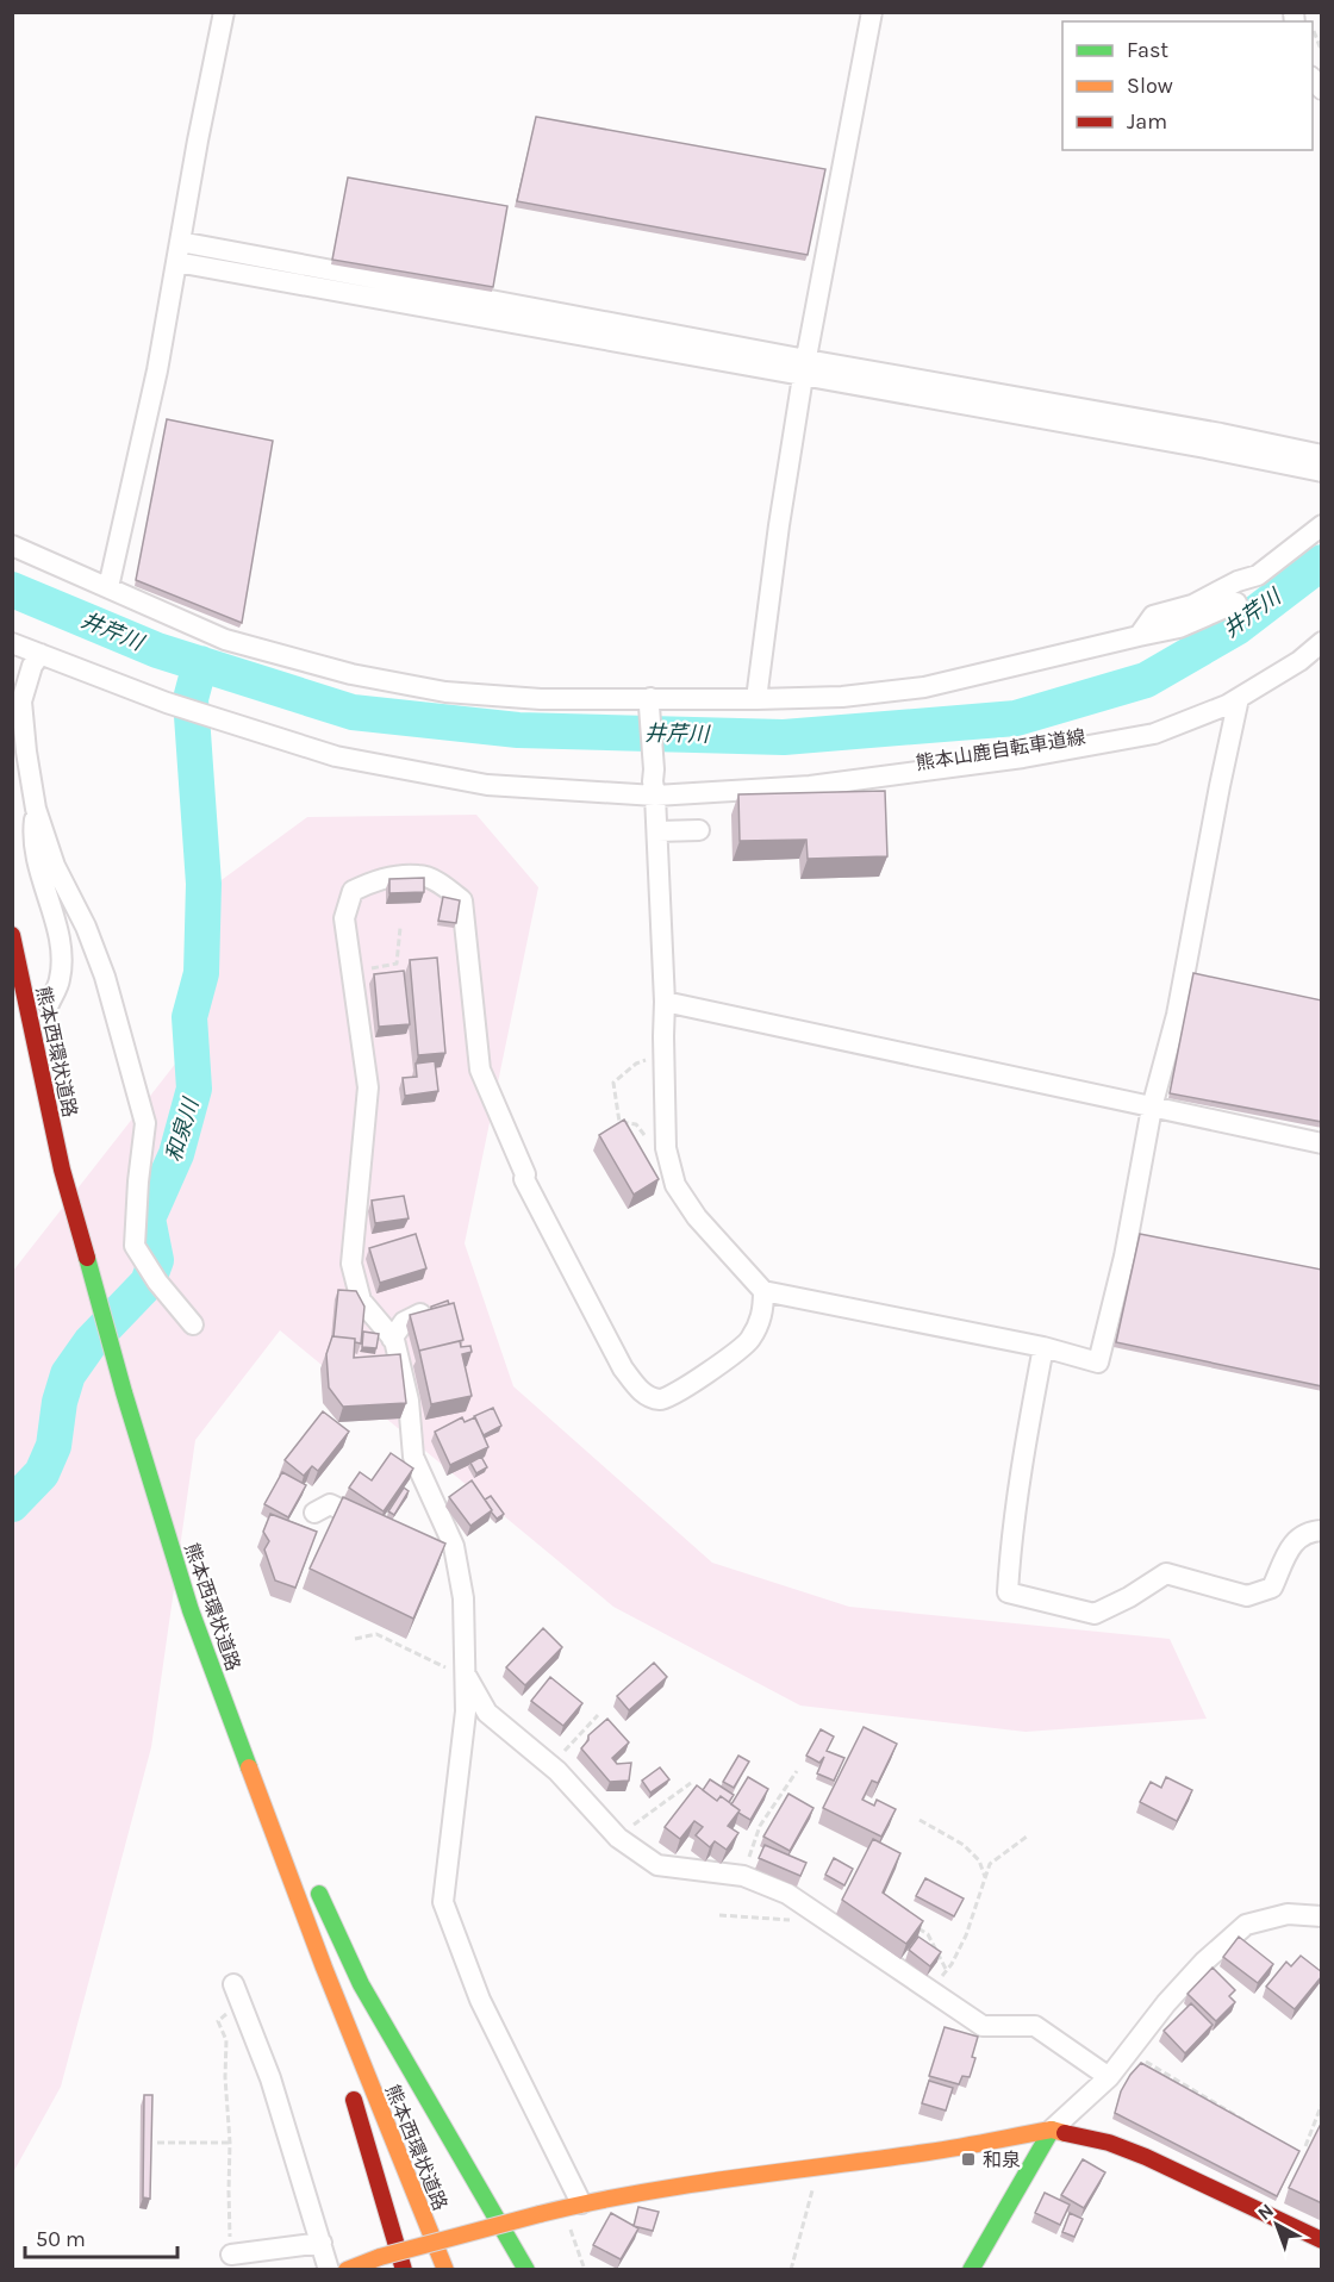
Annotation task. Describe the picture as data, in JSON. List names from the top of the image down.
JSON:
{
  "streets": {
    "main road": ["熊本西環状道路"]
  },
  "water": ["井芹川", "和泉川"],
  "places": {
    "transit": ["和泉"]
  },
  "legend": ["Fast", "Slow", "Jam"],
  "scale_bar": "50 m",
  "north": "top left"
}
